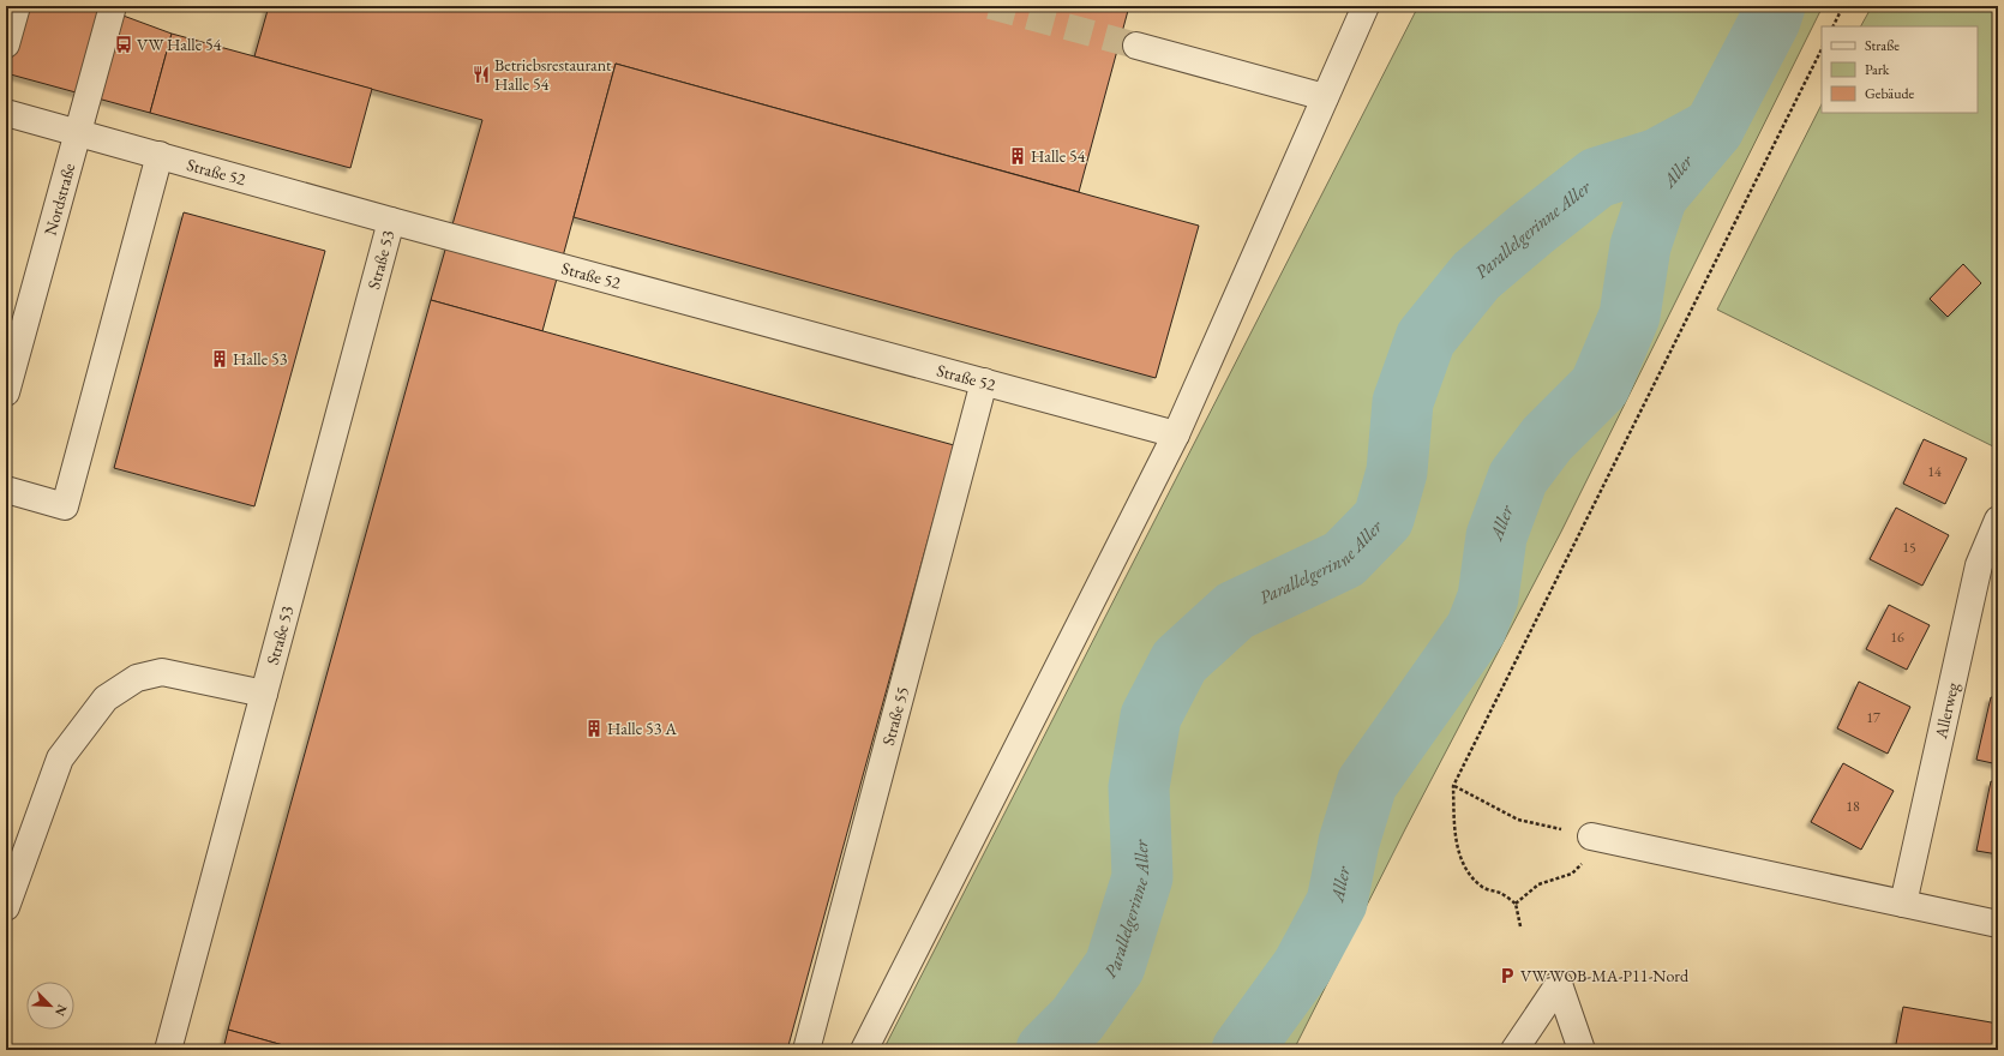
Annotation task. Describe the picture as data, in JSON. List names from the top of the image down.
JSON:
{
  "streets": {
    "street": [
      "Straße 52",
      "Nordstraße",
      "Straße 53",
      "Allerweg",
      "Straße 55"
    ]
  },
  "crossings": [
    ["Straße 52", "Nordstraße"],
    ["Straße 52", "Straße 53"],
    ["Straße 52", "Straße 55"]
  ],
  "water": ["Aller", "Parallelgerinne Aller"],
  "places": {
    "bus stop": ["VW Halle 54"],
    "restaurant": ["Betriebsrestaurant Halle 54"],
    "building": ["Halle 54", "Halle 53", "Halle 53 A"],
    "parking": ["VW-WOB-MA-P11-Nord"]
  },
  "house_numbers": [
    "14",
    "15",
    "16",
    "17",
    "18"
  ],
  "legend": ["Straße", "Park", "Gebäude"],
  "north": "bottom right"
}
